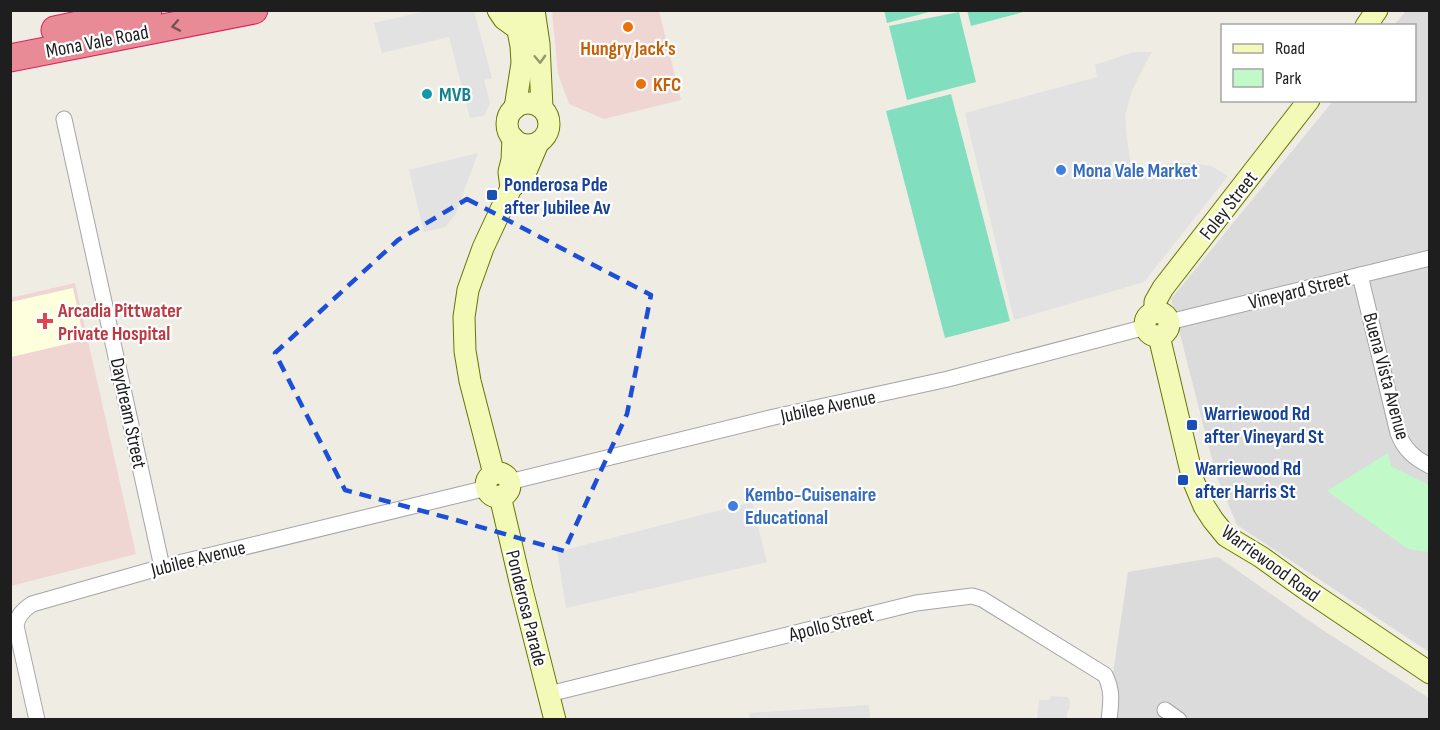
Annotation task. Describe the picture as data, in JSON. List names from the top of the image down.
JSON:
{
  "streets": {
    "highway": ["Mona Vale Road"],
    "street": [
      "Foley Street",
      "Vineyard Street",
      "Buena Vista Avenue",
      "Jubilee Avenue",
      "Daydream Street",
      "Warriewood Road",
      "Ponderosa Parade",
      "Apollo Street"
    ]
  },
  "crossings": [
    ["Foley Street", "Vineyard Street"],
    ["Foley Street", "Jubilee Avenue"],
    ["Foley Street", "Warriewood Road"],
    ["Vineyard Street", "Buena Vista Avenue"],
    ["Vineyard Street", "Jubilee Avenue"],
    ["Vineyard Street", "Warriewood Road"],
    ["Jubilee Avenue", "Daydream Street"],
    ["Jubilee Avenue", "Warriewood Road"],
    ["Jubilee Avenue", "Ponderosa Parade"],
    ["Ponderosa Parade", "Apollo Street"]
  ],
  "places": {
    "other": [
      "Hungry Jack's",
      "KFC",
      "MVB",
      "Mona Vale Market",
      "Kembo-Cuisenaire Educational"
    ],
    "transit": ["Ponderosa Pde after Jubilee Av", "Warriewood Rd after Vineyard St", "Warriewood Rd after Harris St"],
    "health": ["Arcadia Pittwater Private Hospital"]
  },
  "legend": ["Road", "Park"]
}
